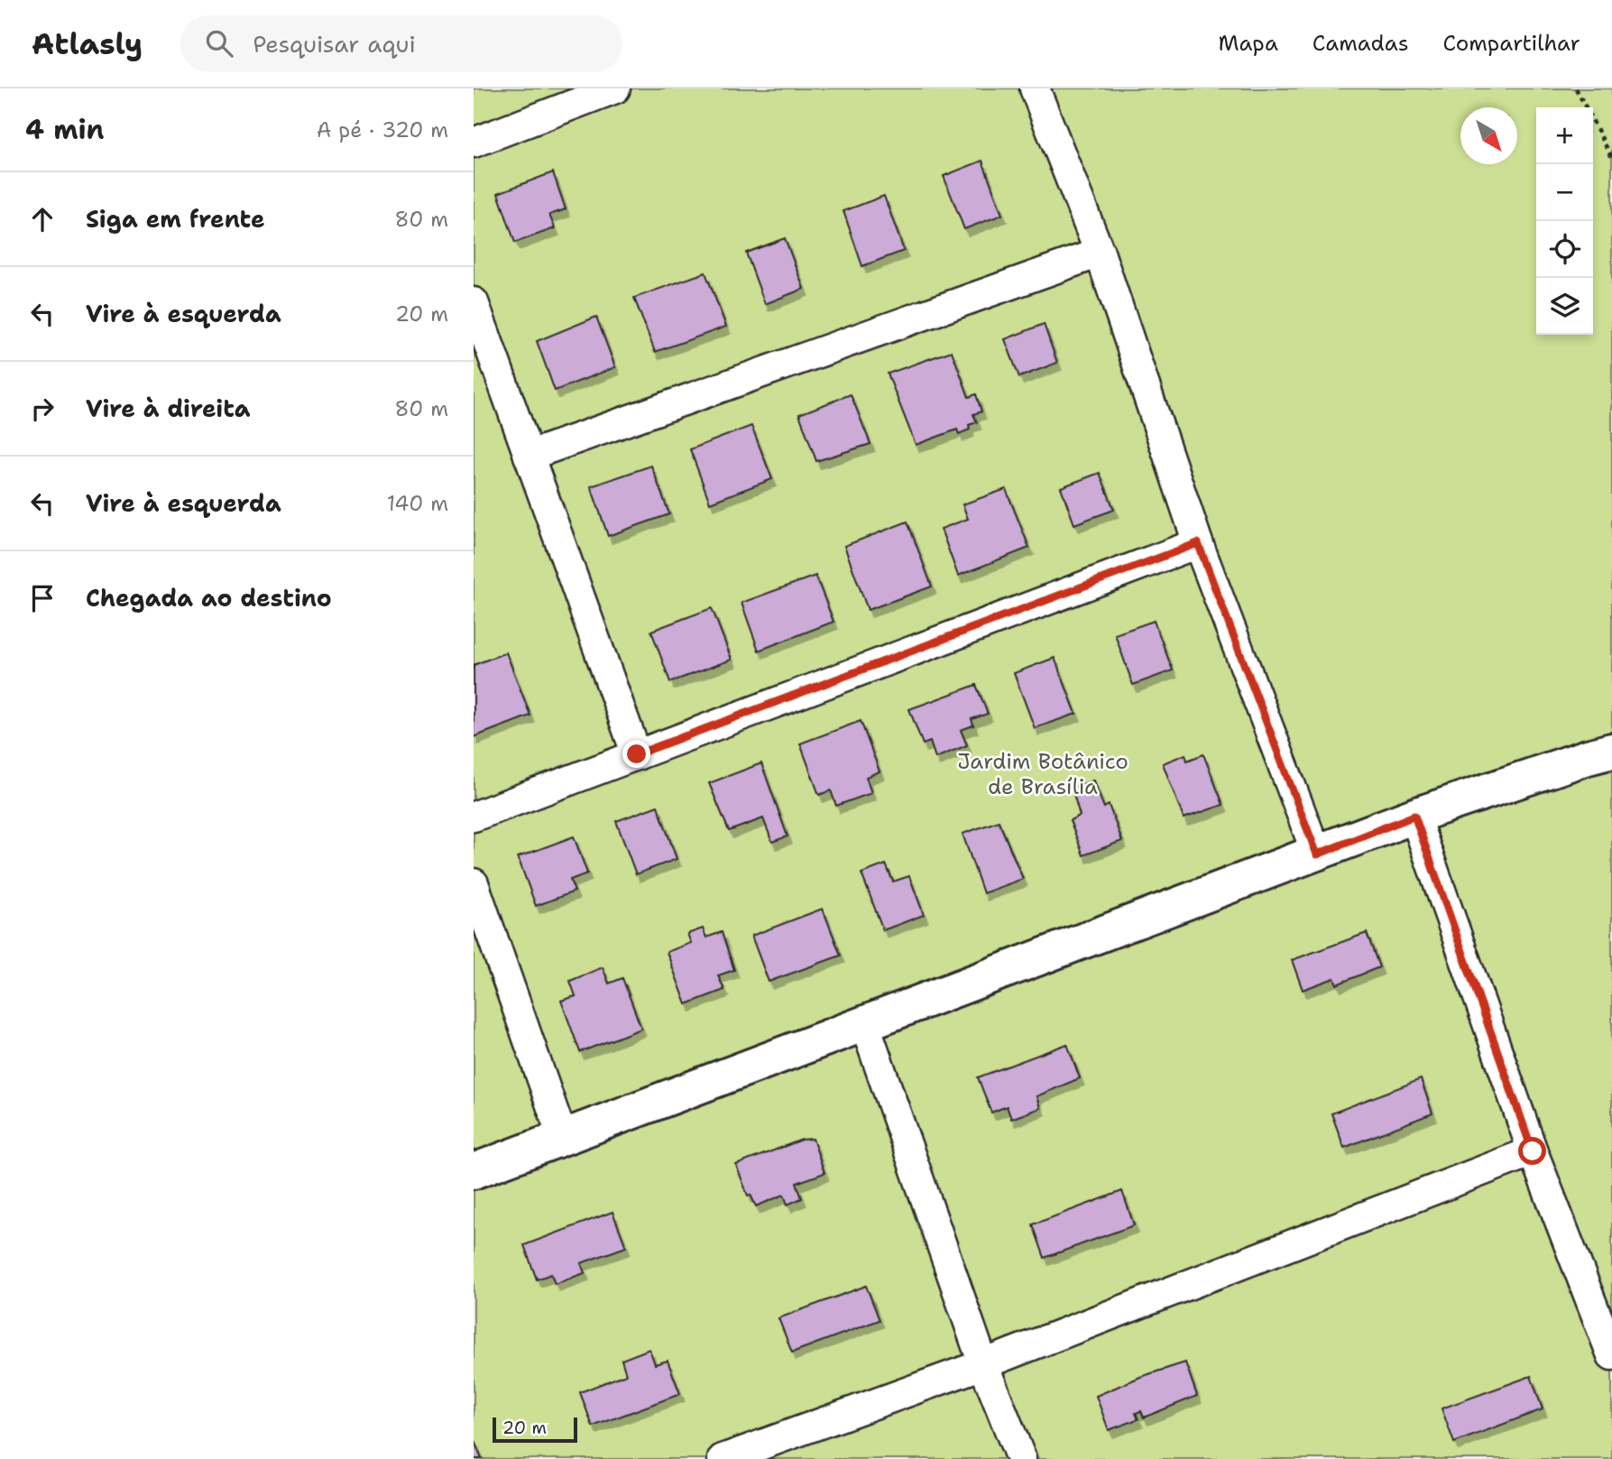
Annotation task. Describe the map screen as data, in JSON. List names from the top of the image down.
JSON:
{
  "parks": ["Jardim Botânico de Brasília"],
  "scale_bar": "20 m",
  "north": "bottom right",
  "page": {
    "header": "Atlasly",
    "search": "Pesquisar aqui",
    "nav": ["Mapa", "Camadas", "Compartilhar"],
    "heading": ["4 min", "A pé · 320 m"],
    "map_buttons": ["+", "−"],
    "list": [
      ["Siga em frente", "80 m"],
      ["Vire à esquerda", "20 m"],
      ["Vire à direita", "80 m"],
      ["Vire à esquerda", "140 m"],
      "Chegada ao destino"
    ],
    "scale": "20 m"
  }
}
